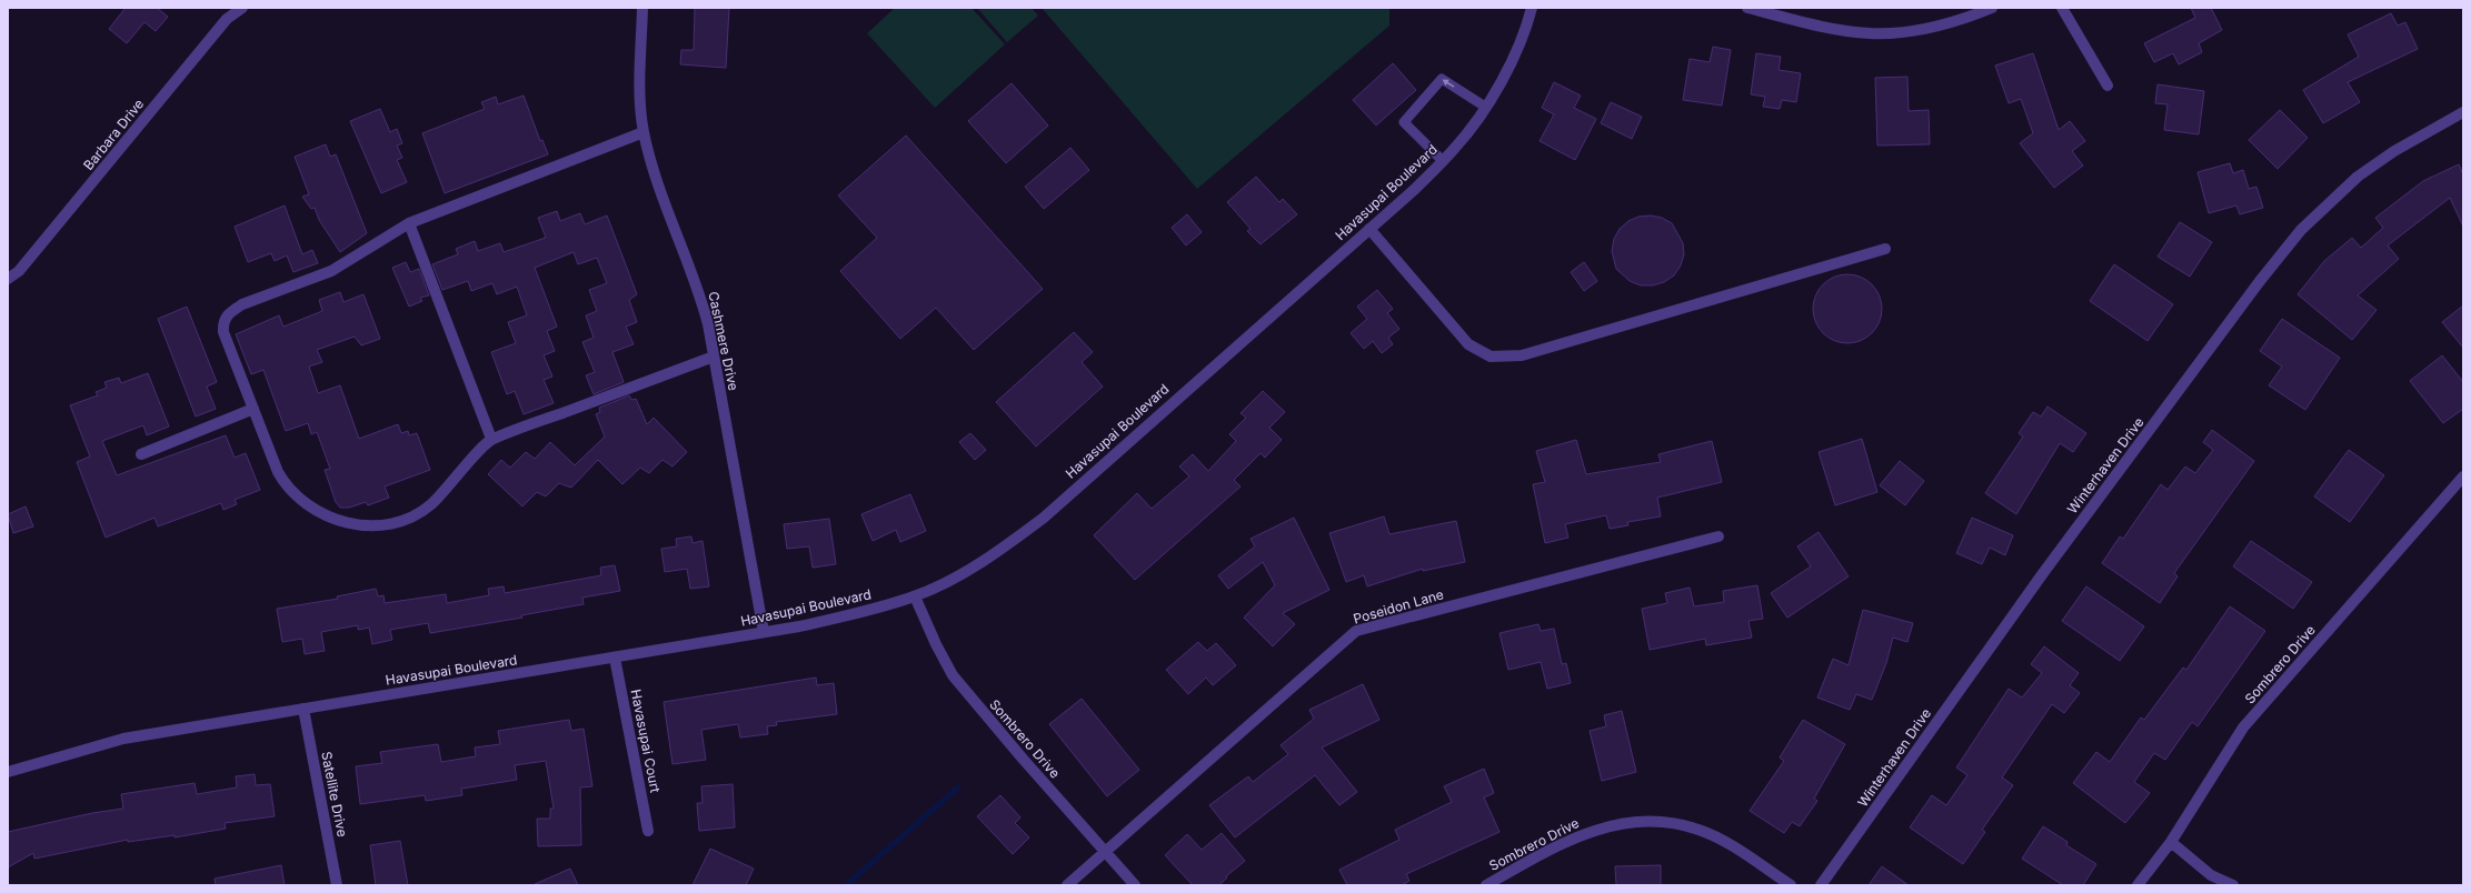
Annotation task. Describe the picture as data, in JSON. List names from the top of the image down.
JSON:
{
  "streets": {
    "street": [
      "Barbara Drive",
      "Havasupai Boulevard",
      "Cashmere Drive",
      "Winterhaven Drive",
      "Poseidon Lane",
      "Sombrero Drive",
      "Havasupai Court",
      "Satellite Drive"
    ]
  },
  "crossings": [
    ["Havasupai Boulevard", "Cashmere Drive"],
    ["Havasupai Boulevard", "Sombrero Drive"],
    ["Havasupai Boulevard", "Havasupai Court"],
    ["Havasupai Boulevard", "Satellite Drive"],
    ["Poseidon Lane", "Sombrero Drive"]
  ]
}
